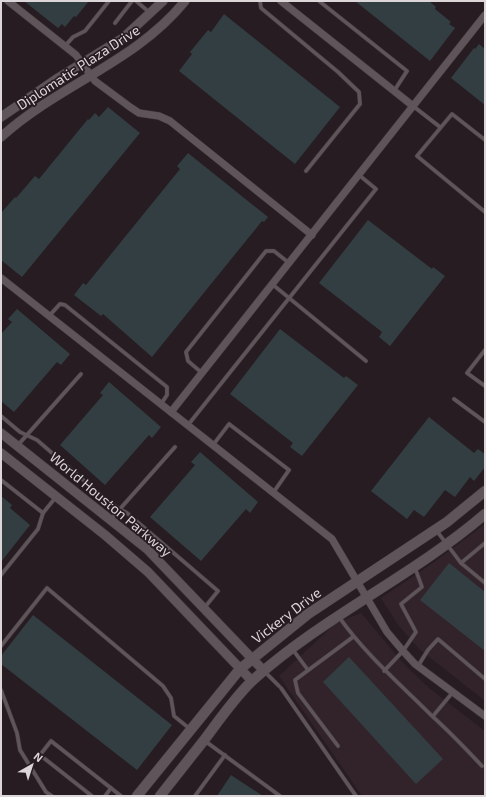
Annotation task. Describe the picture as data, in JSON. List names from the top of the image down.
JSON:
{
  "streets": {
    "main road": ["Vickery Drive"],
    "street": ["Diplomatic Plaza Drive", "World Houston Parkway"]
  },
  "crossings": [
    ["World Houston Parkway", "Vickery Drive"]
  ],
  "north": "top right"
}
